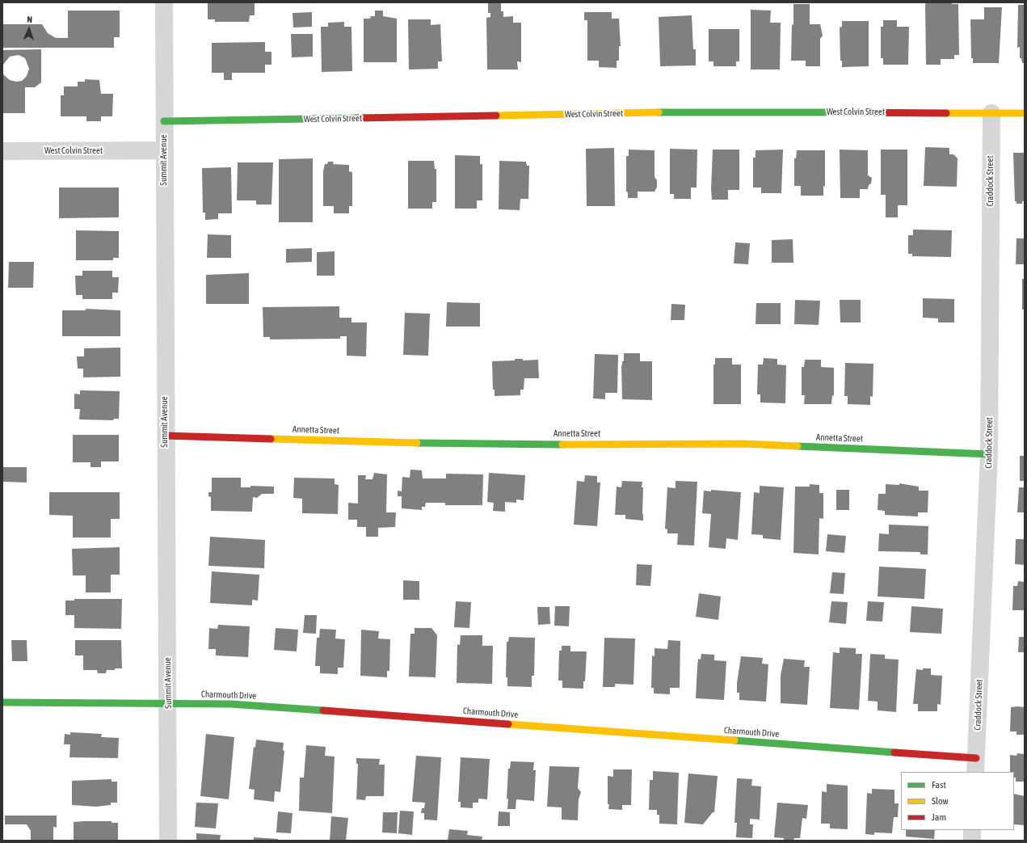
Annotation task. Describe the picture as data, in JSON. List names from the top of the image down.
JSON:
{
  "streets": {
    "street": [
      "West Colvin Street",
      "Summit Avenue",
      "Craddock Street",
      "Annetta Street",
      "Charmouth Drive"
    ]
  },
  "crossings": [
    ["West Colvin Street", "Summit Avenue"],
    ["West Colvin Street", "Craddock Street"],
    ["Summit Avenue", "Annetta Street"],
    ["Summit Avenue", "Charmouth Drive"],
    ["Craddock Street", "Annetta Street"],
    ["Craddock Street", "Charmouth Drive"]
  ],
  "legend": ["Fast", "Slow", "Jam"],
  "north": "top"
}
